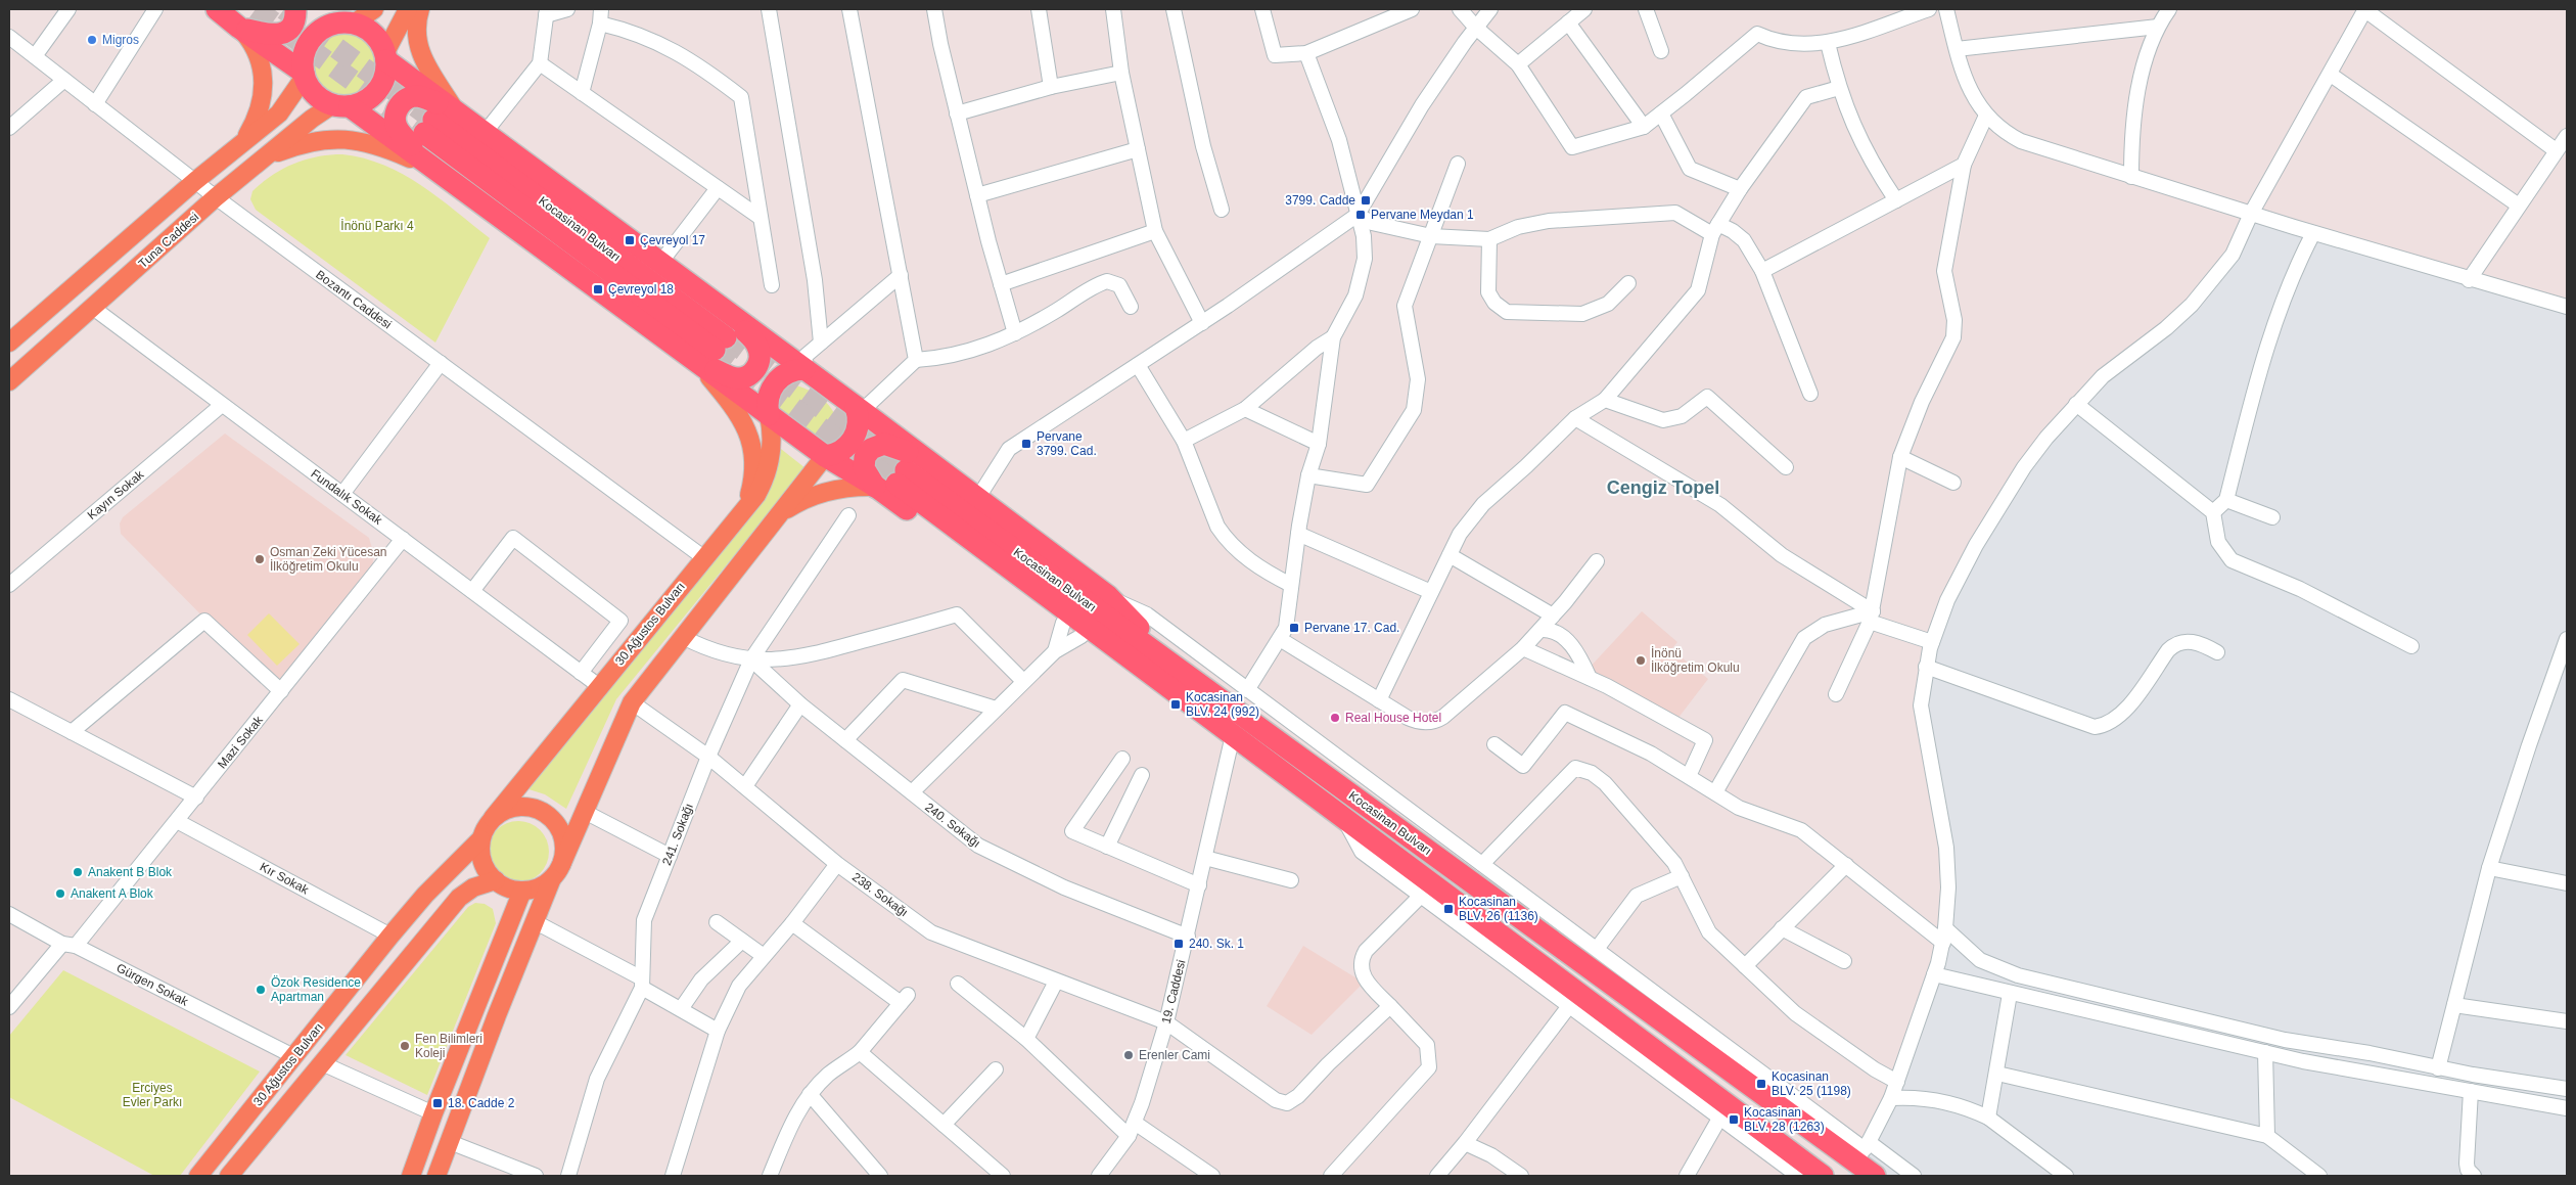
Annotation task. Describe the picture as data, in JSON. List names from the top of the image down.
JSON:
{
  "streets": {
    "highway": ["Kocasinan Bulvarı"],
    "main road": ["Tuna Caddesi", "30 Ağustos Bulvarı"],
    "street": [
      "Bozantı Caddesi",
      "Kayın Sokak",
      "Fundalık Sokak",
      "Mazi Sokak",
      "240. Sokağı",
      "241. Sokağı",
      "Kır Sokak",
      "238. Sokağı",
      "Gürgen Sokak",
      "19. Caddesi"
    ]
  },
  "crossings": [
    ["Kocasinan Bulvarı", "19. Caddesi"],
    ["Tuna Caddesi", "Bozantı Caddesi"],
    ["Tuna Caddesi", "Fundalık Sokak"],
    ["Bozantı Caddesi", "30 Ağustos Bulvarı"],
    ["Kayın Sokak", "Fundalık Sokak"],
    ["Fundalık Sokak", "30 Ağustos Bulvarı"],
    ["Fundalık Sokak", "Mazi Sokak"],
    ["30 Ağustos Bulvarı", "Kır Sokak"],
    ["30 Ağustos Bulvarı", "Gürgen Sokak"],
    ["Mazi Sokak", "Kır Sokak"],
    ["Mazi Sokak", "Gürgen Sokak"],
    ["240. Sokağı", "241. Sokağı"],
    ["240. Sokağı", "19. Caddesi"],
    ["241. Sokağı", "238. Sokağı"],
    ["238. Sokağı", "19. Caddesi"]
  ],
  "districts": ["Cengiz Topel"],
  "parks": ["İnönü Parkı 4", "Erciyes Evler Parkı"],
  "places": {
    "other": [
      "Migros",
      "Osman Zeki Yücesan İlköğretim Okulu",
      "İnönü İlköğretim Okulu",
      "Real House Hotel",
      "Anakent B Blok",
      "Anakent A Blok",
      "Özok Residence Apartman",
      "Fen Bilimleri Koleji",
      "Erenler Cami"
    ],
    "transit": [
      "3799. Cadde",
      "Pervane Meydan 1",
      "Çevreyol 17",
      "Çevreyol 18",
      "Pervane 3799. Cad.",
      "Pervane 17. Cad.",
      "Kocasinan BLV. 24 (992)",
      "Kocasinan BLV. 26 (1136)",
      "240. Sk. 1",
      "Kocasinan BLV. 25 (1198)",
      "18. Cadde 2",
      "Kocasinan BLV. 28 (1263)"
    ]
  }
}
